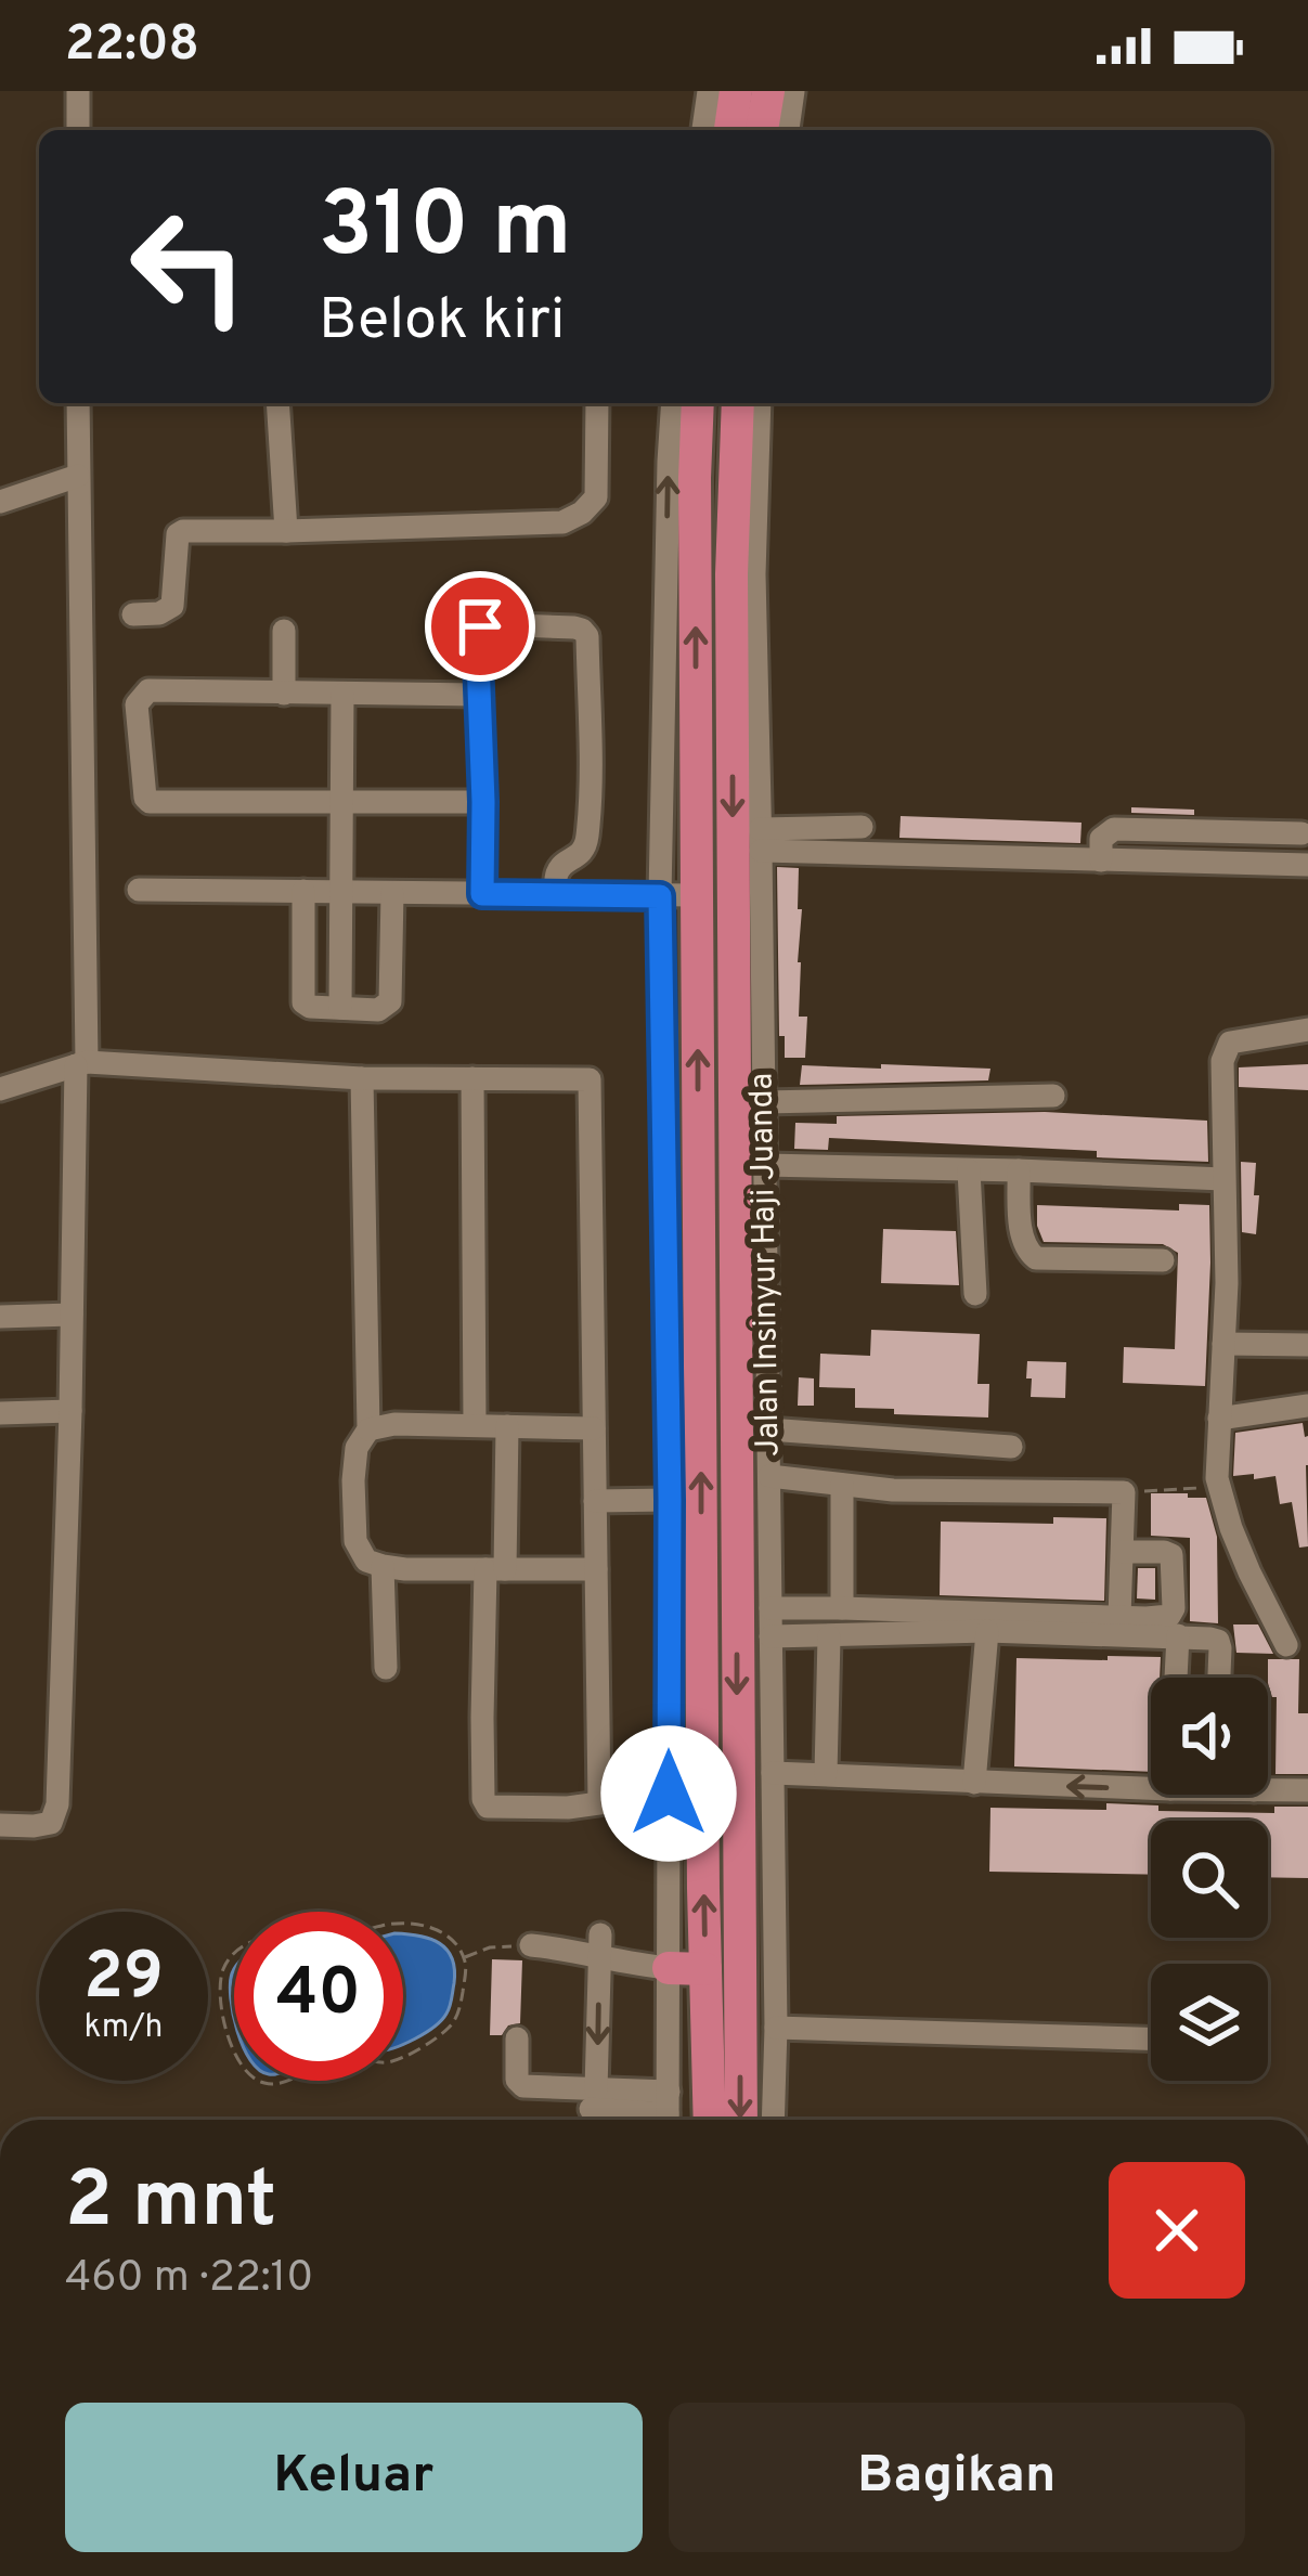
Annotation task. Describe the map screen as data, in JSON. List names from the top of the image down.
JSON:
{
  "streets": {
    "highway": ["Jalan Insinyur Haji Juanda"]
  },
  "page": {
    "status": "22:08",
    "turn": ["310 m", "Belok kiri"],
    "speed": "29 km/h",
    "limit": "40",
    "heading": ["2 mnt", "460 m · 22:10"],
    "buttons": ["Keluar", "Bagikan"]
  }
}
